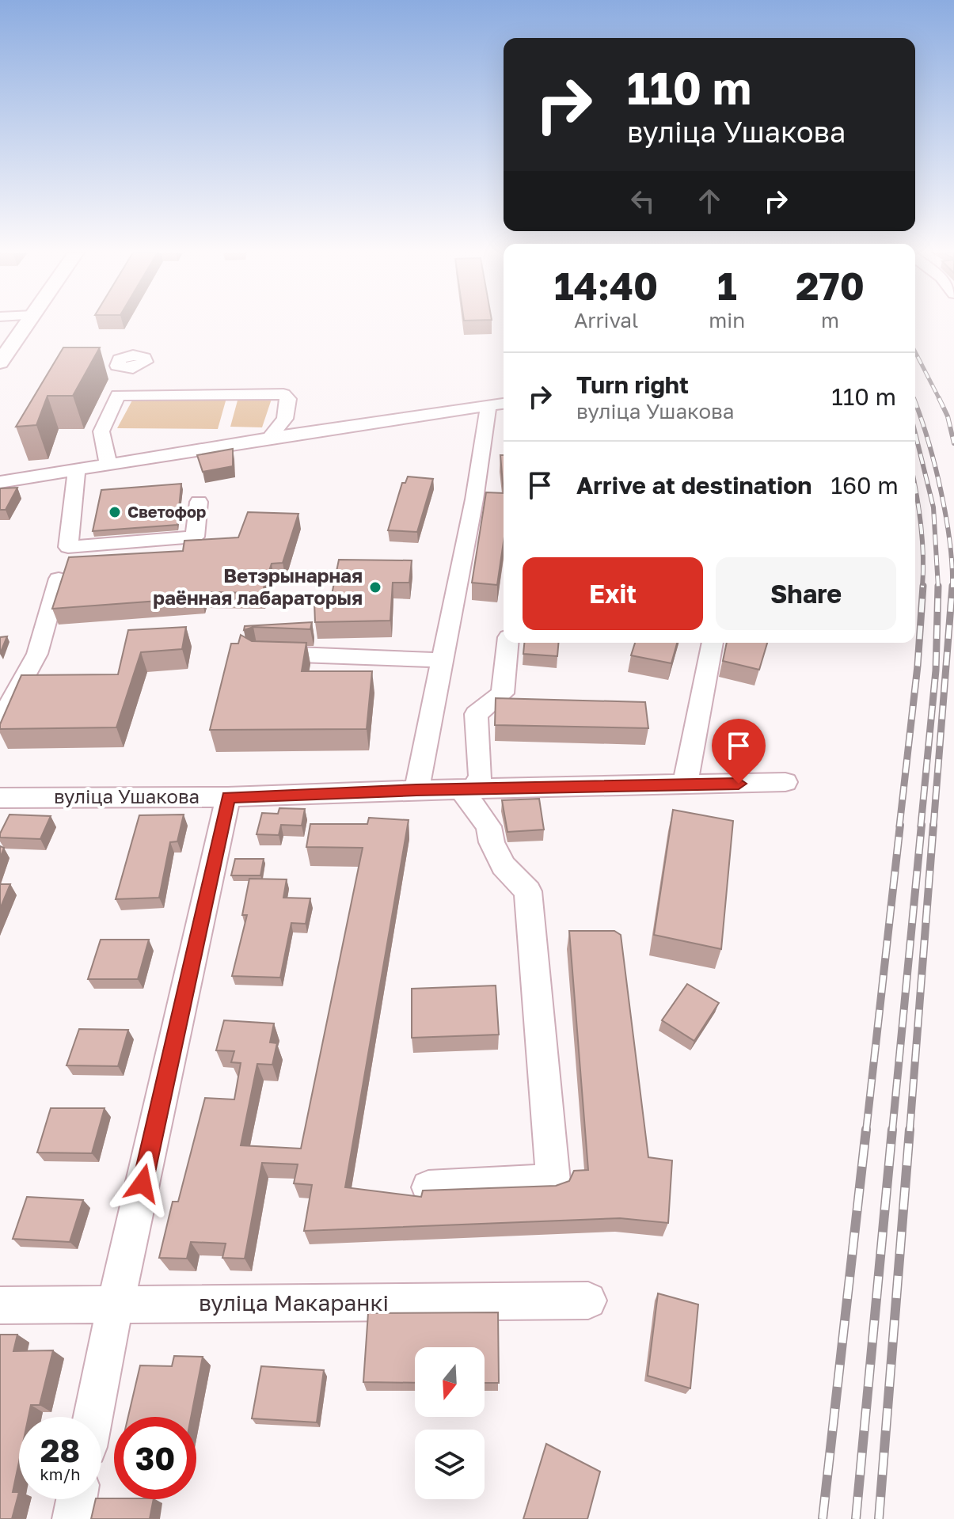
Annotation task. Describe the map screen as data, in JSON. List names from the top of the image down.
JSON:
{
  "streets": {
    "street": ["вуліца Ушакова", "вуліца Макаранкі"]
  },
  "places": ["Светофор", "Ветэрынарная раённая лабараторыя"],
  "north": "bottom",
  "page": {
    "turn": ["110 m", "вуліца Ушакова"],
    "eta": [
      "14:40",
      "Arrival",
      "1",
      "min",
      "270",
      "m"
    ],
    "list": [
      {
        "name": "Turn right",
        "note": "вуліца Ушакова",
        "value": "110 m"
      },
      {
        "name": "Arrive at destination",
        "value": "160 m"
      }
    ],
    "buttons": ["Exit", "Share"],
    "speed": "28 km/h",
    "limit": "30"
  }
}
